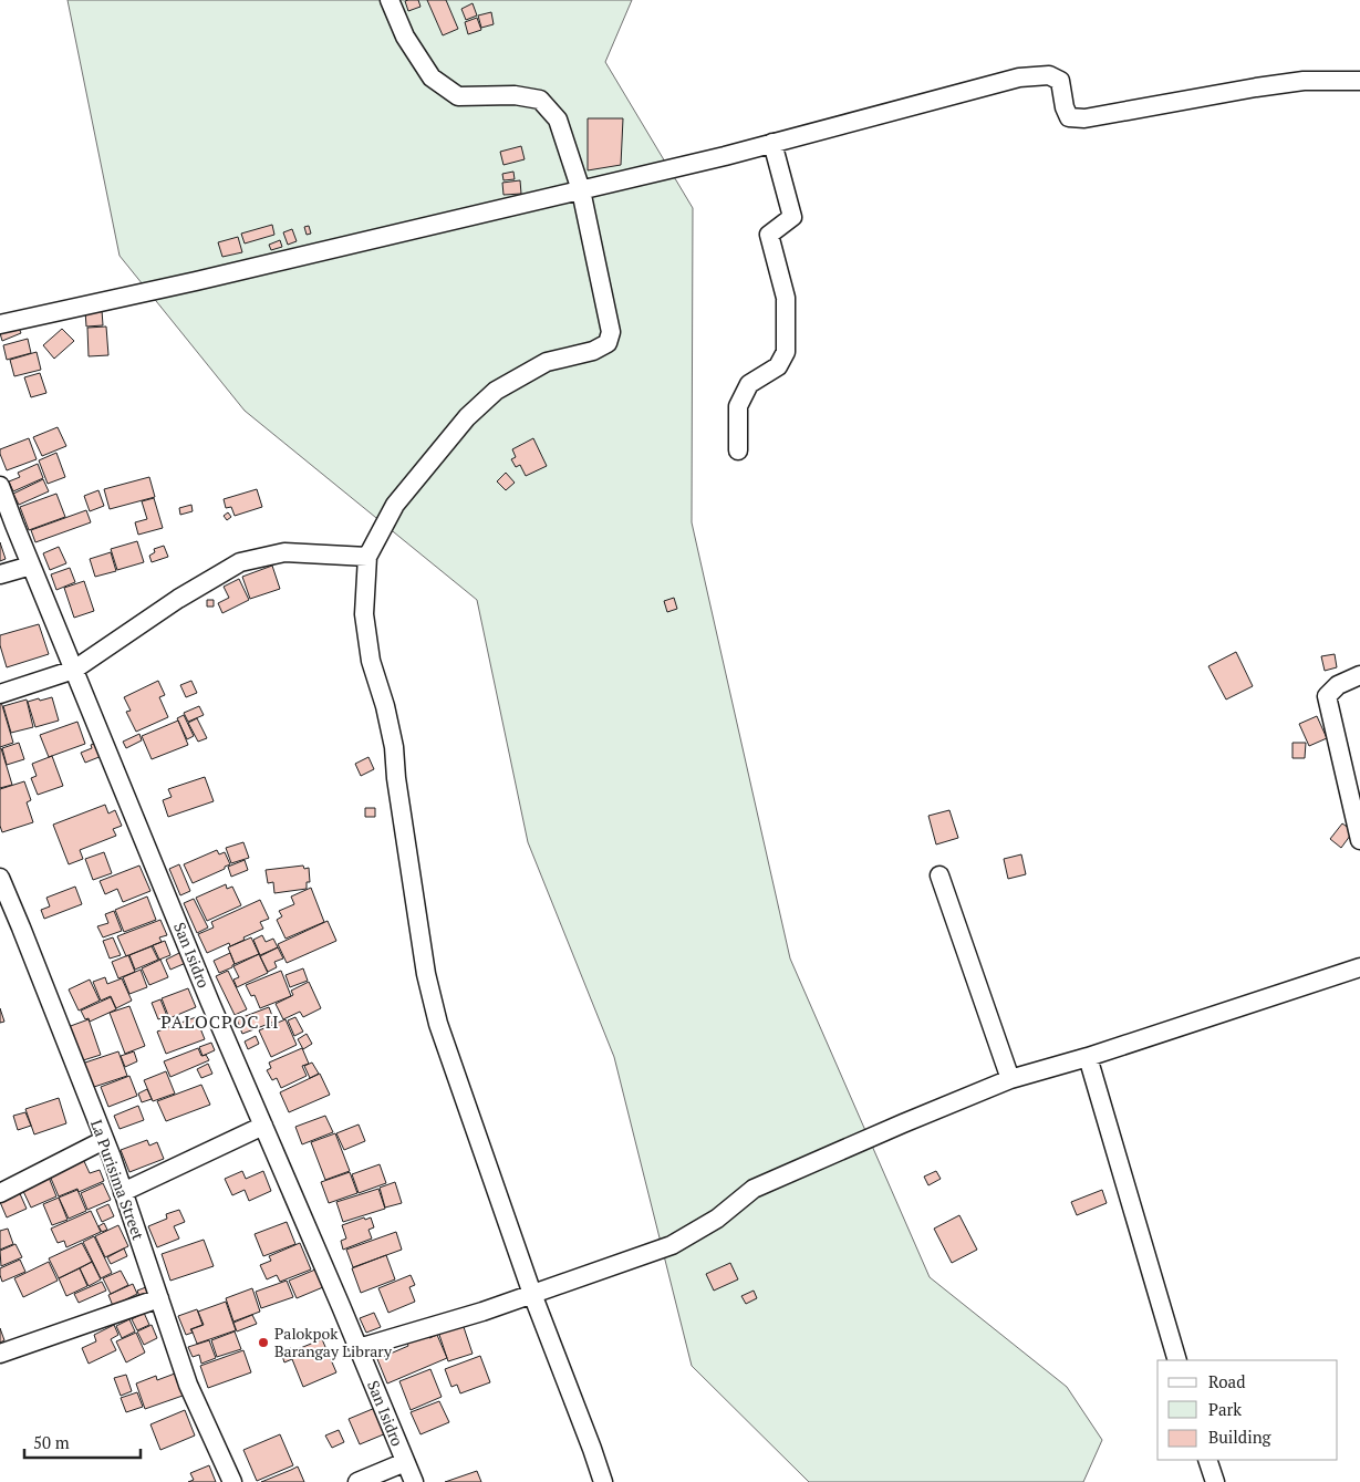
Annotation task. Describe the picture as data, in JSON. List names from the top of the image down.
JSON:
{
  "streets": {
    "street": ["San Isidro", "La Purisima Street"]
  },
  "districts": ["PALOCPOC II"],
  "places": ["Palokpok Barangay Library"],
  "legend": ["Road", "Park", "Building"],
  "scale_bar": "50 m"
}
